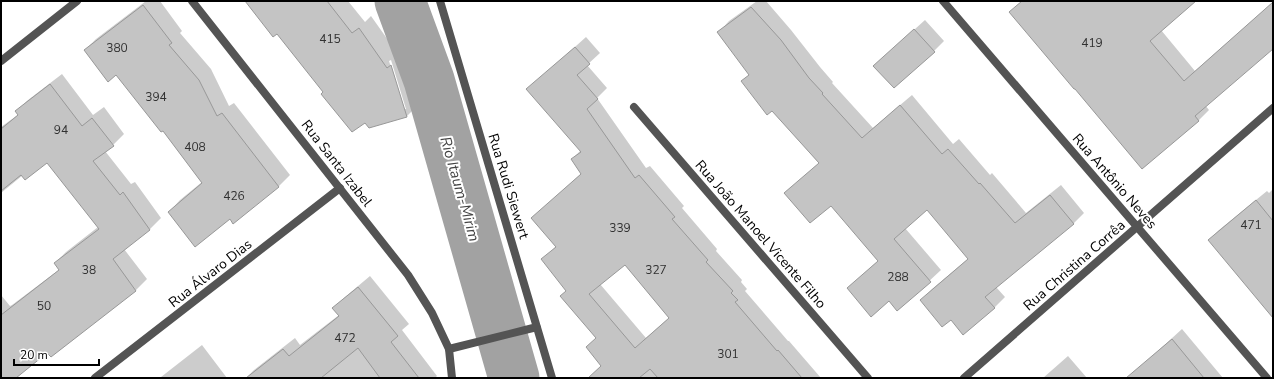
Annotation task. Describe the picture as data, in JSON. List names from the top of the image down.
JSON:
{
  "streets": {
    "street": [
      "Rua Santa Izabel",
      "Rua Antônio Neves",
      "Rua Rudi Siewert",
      "Rua João Manoel Vicente Filho",
      "Rua Christina Corrêa",
      "Rua Álvaro Dias"
    ]
  },
  "crossings": [
    ["Rua Santa Izabel", "Rua Álvaro Dias"],
    ["Rua Antônio Neves", "Rua Christina Corrêa"]
  ],
  "water": ["Rio Itaum-Mirim"],
  "house_numbers": [
    "415",
    "419",
    "380",
    "394",
    "94",
    "408",
    "426",
    "471",
    "339",
    "38",
    "327",
    "288",
    "50",
    "472",
    "301"
  ],
  "scale_bar": "20 m"
}
